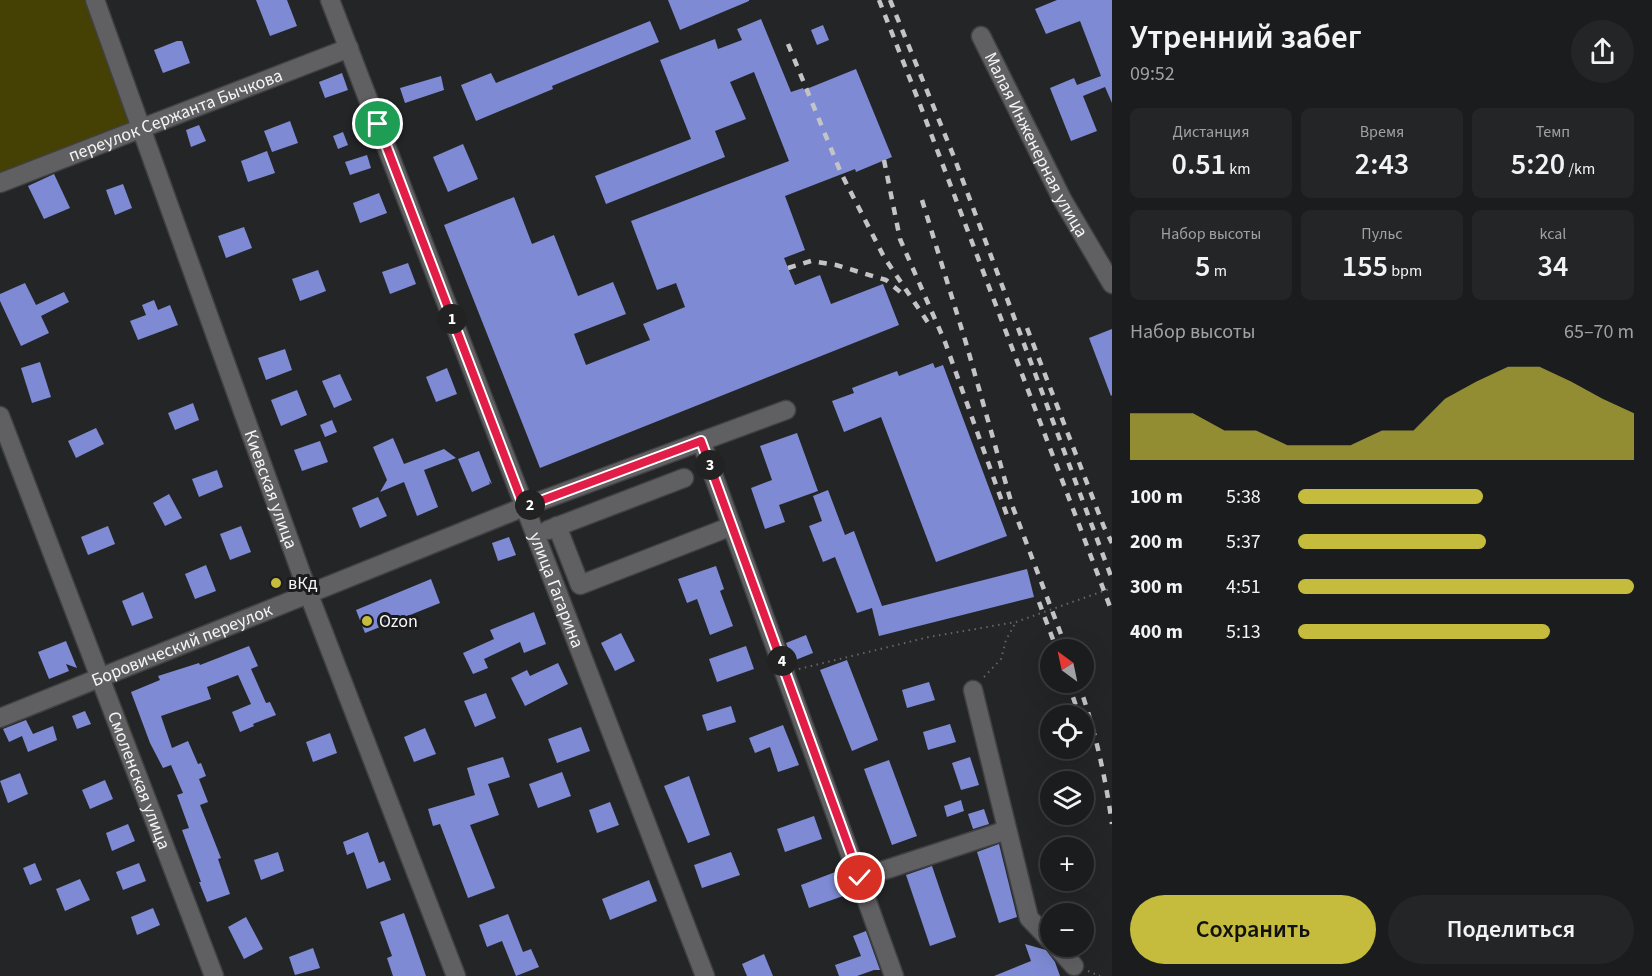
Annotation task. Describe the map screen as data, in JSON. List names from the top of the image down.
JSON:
{
  "streets": {
    "street": [
      "переулок Сержанта Бычкова",
      "Малая Инженерная улица",
      "Киевская улица",
      "улица Гагарина",
      "Боровический переулок",
      "Смоленская улица"
    ]
  },
  "crossings": [
    ["переулок Сержанта Бычкова", "Киевская улица"],
    ["переулок Сержанта Бычкова", "улица Гагарина"],
    ["Киевская улица", "Боровический переулок"],
    ["улица Гагарина", "Боровический переулок"],
    ["Боровический переулок", "Смоленская улица"]
  ],
  "places": ["вКд", "Ozon"],
  "north": "top left",
  "page": {
    "heading": ["Утренний забег", "09:52"],
    "stats": [
      ["Дистанция", "0.51 km"],
      ["Время", "2:43"],
      ["Темп", "5:20 /km"],
      ["Набор высоты", "5 m"],
      ["Пульс", "155 bpm"],
      ["kcal", "34"]
    ],
    "pins": [
      "1",
      "3",
      "2",
      "4"
    ],
    "chart": ["Набор высоты", "65–70 m"],
    "list": [
      {
        "name": "100 m",
        "note": "5:38"
      },
      {
        "name": "200 m",
        "note": "5:37"
      },
      {
        "name": "300 m",
        "note": "4:51"
      },
      {
        "name": "400 m",
        "note": "5:13"
      }
    ],
    "map_buttons": ["+", "−"],
    "buttons": ["Сохранить", "Поделиться"]
  }
}
